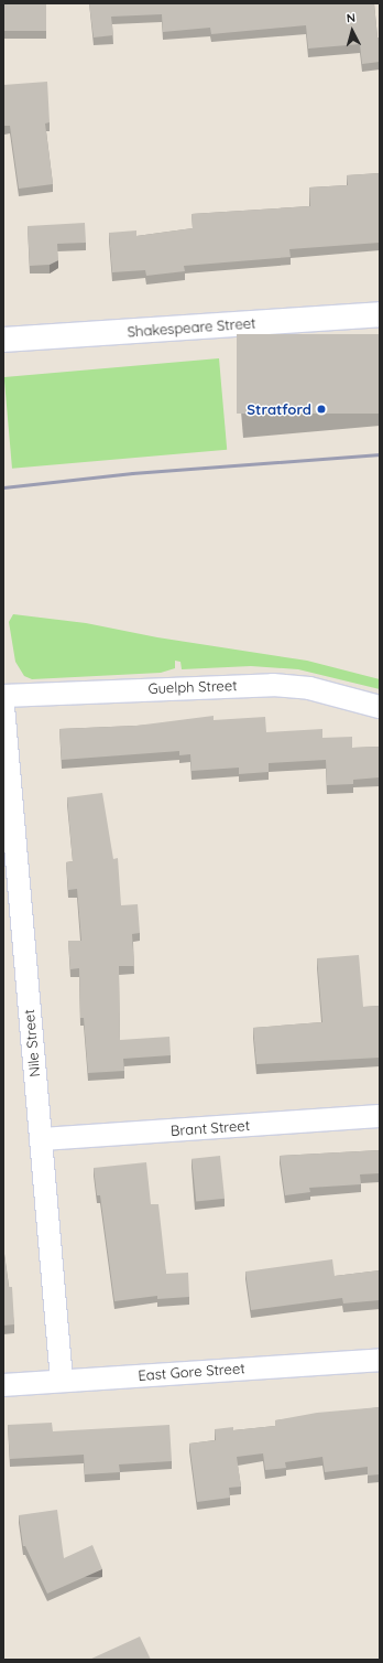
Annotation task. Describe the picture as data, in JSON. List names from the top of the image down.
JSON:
{
  "streets": {
    "street": [
      "Shakespeare Street",
      "Guelph Street",
      "Nile Street",
      "Brant Street",
      "East Gore Street"
    ]
  },
  "crossings": [
    ["Nile Street", "Brant Street"],
    ["Nile Street", "East Gore Street"]
  ],
  "places": ["Stratford"],
  "north": "top"
}
